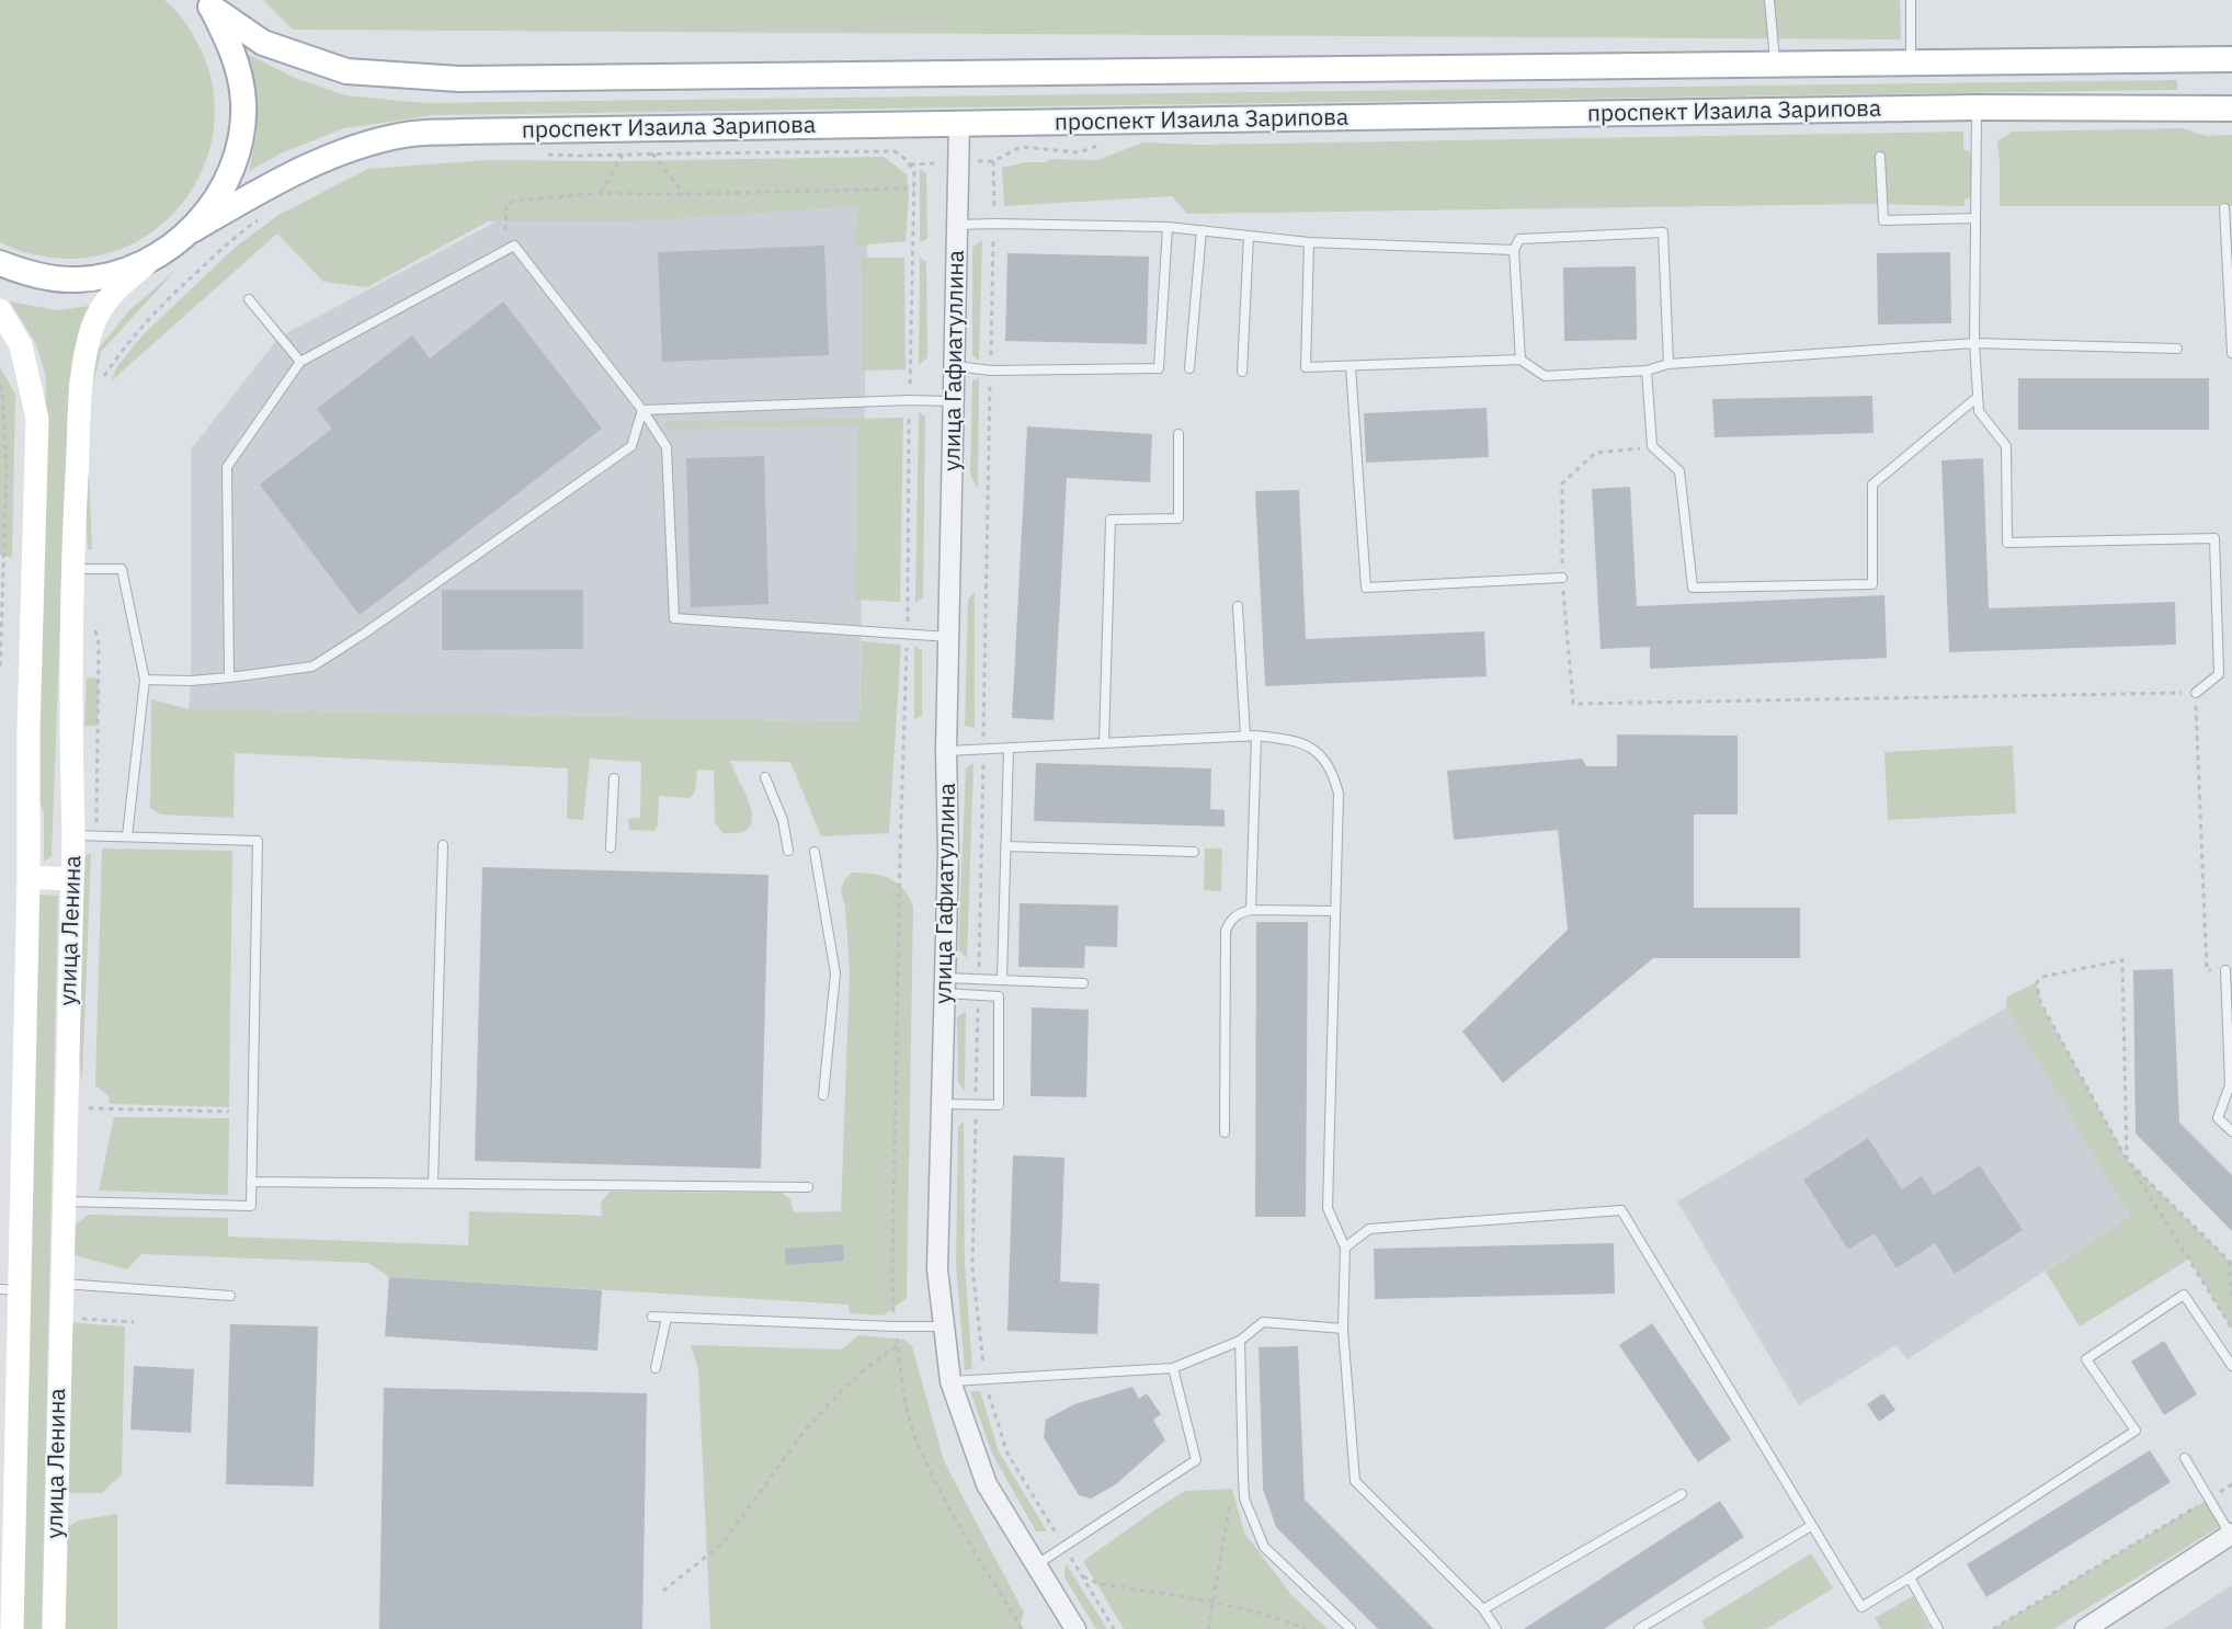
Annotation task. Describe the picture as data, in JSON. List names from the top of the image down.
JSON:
{
  "streets": {
    "main road": ["проспект Изаила Зарипова", "улица Ленина"],
    "street": ["улица Гафиатуллина"]
  },
  "crossings": [
    ["проспект Изаила Зарипова", "улица Гафиатуллина"]
  ]
}
